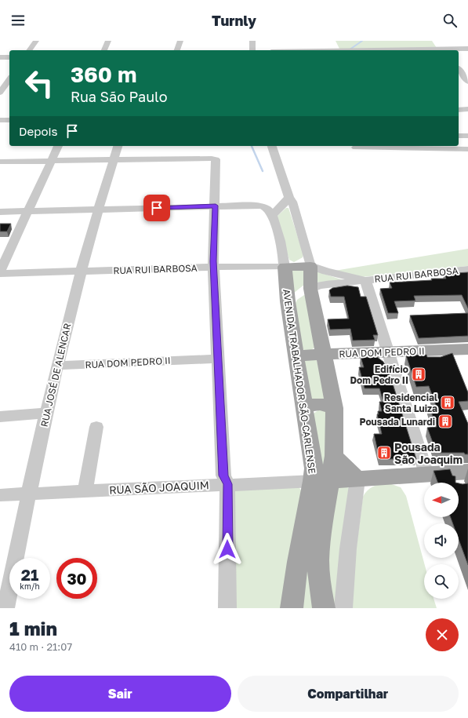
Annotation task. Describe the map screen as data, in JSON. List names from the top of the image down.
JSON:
{
  "streets": {
    "main road": [
      "RUA RUI BARBOSA",
      "RUA DOM PEDRO II",
      "AVENIDA TRABALHADOR SÃO-CARLENSE",
      "RUA SÃO JOAQUIM"
    ],
    "street": ["RUA JOSÉ DE ALENCAR"]
  },
  "crossings": [
    ["RUA RUI BARBOSA", "RUA JOSÉ DE ALENCAR"],
    ["RUA RUI BARBOSA", "AVENIDA TRABALHADOR SÃO-CARLENSE"],
    ["RUA DOM PEDRO II", "RUA JOSÉ DE ALENCAR"],
    ["RUA DOM PEDRO II", "AVENIDA TRABALHADOR SÃO-CARLENSE"],
    ["RUA JOSÉ DE ALENCAR", "RUA SÃO JOAQUIM"],
    ["AVENIDA TRABALHADOR SÃO-CARLENSE", "RUA SÃO JOAQUIM"]
  ],
  "places": {
    "building": [
      "Edifício Dom Pedro II",
      "Residencial Santa Luiza",
      "Pousada Lunardi",
      "Pousada São Joaquim"
    ]
  },
  "north": "left",
  "page": {
    "header": "Turnly",
    "turn": ["360 m", "Rua São Paulo"],
    "then": "Depois",
    "speed": "21 km/h",
    "limit": "30",
    "heading": ["1 min", "410 m · 21:07"],
    "buttons": ["Sair", "Compartilhar"]
  }
}
